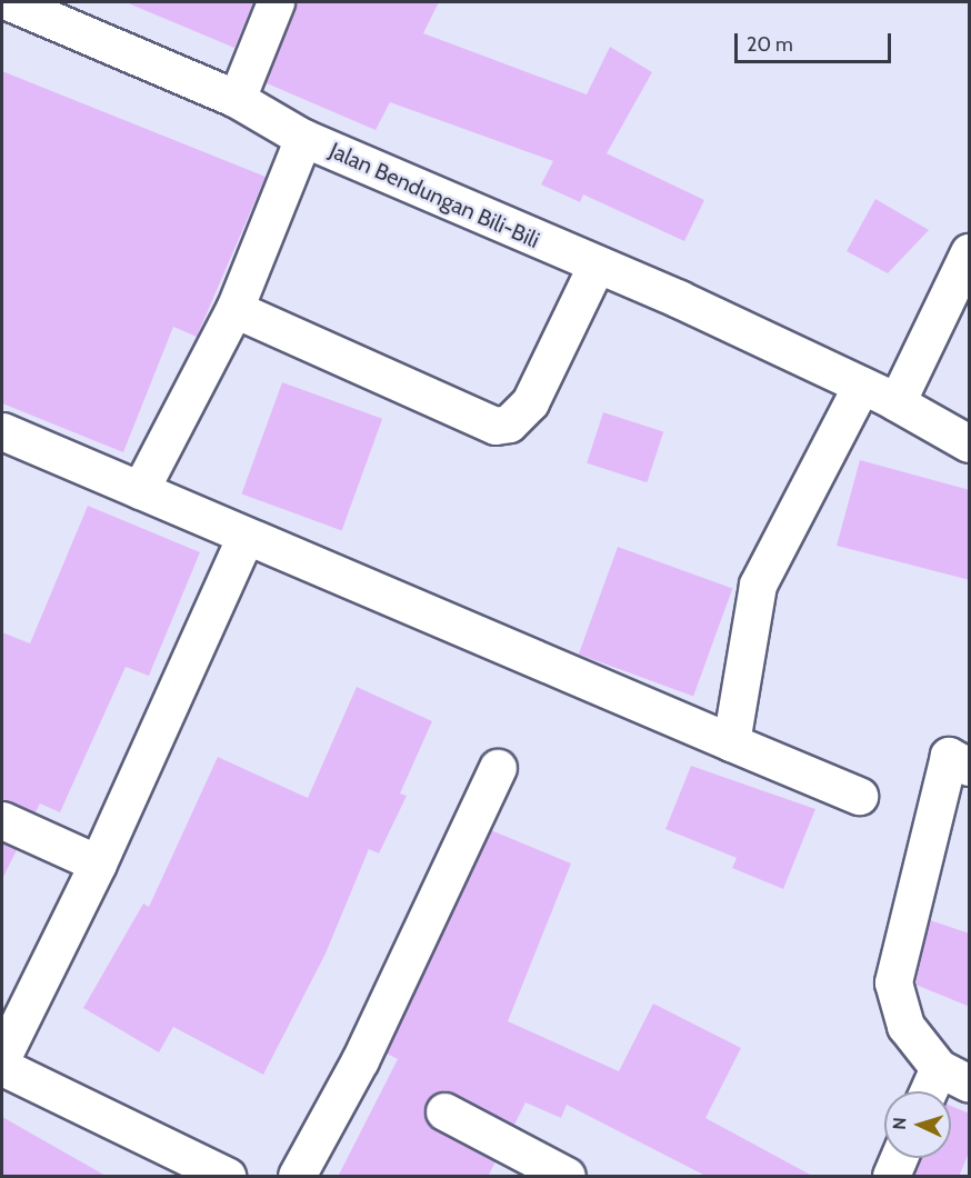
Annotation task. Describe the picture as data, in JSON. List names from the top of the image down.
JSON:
{
  "streets": {
    "street": ["Jalan Bendungan Bili-Bili"]
  },
  "scale_bar": "20 m",
  "north": "left"
}
